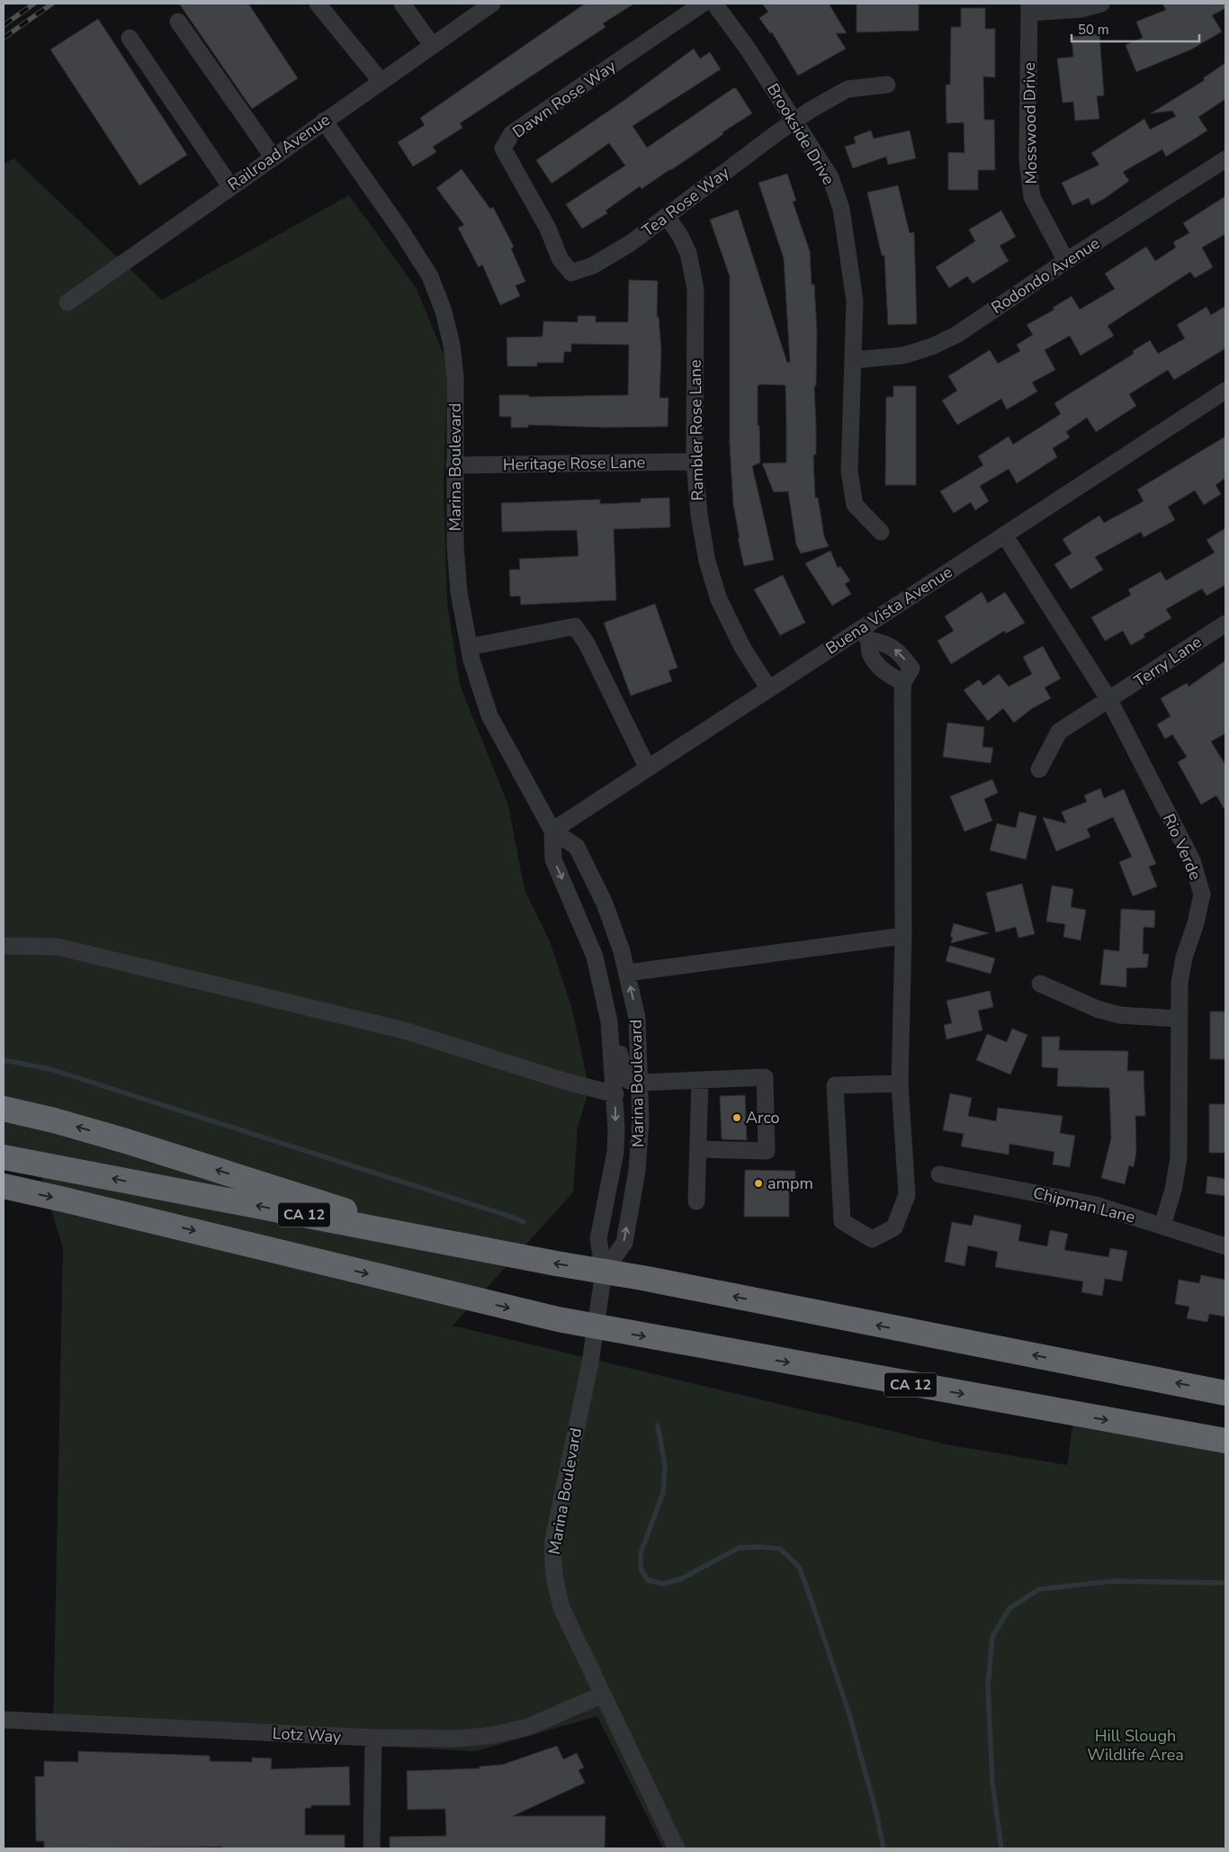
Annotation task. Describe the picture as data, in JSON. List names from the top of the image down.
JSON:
{
  "streets": {
    "highway": ["CA 12"],
    "street": [
      "Dawn Rose Way",
      "Mosswood Drive",
      "Brookside Drive",
      "Railroad Avenue",
      "Tea Rose Way",
      "Rodondo Avenue",
      "Rambler Rose Lane",
      "Heritage Rose Lane",
      "Marina Boulevard",
      "Buena Vista Avenue",
      "Terry Lane",
      "Rio Verde",
      "Chipman Lane",
      "Lotz Way"
    ]
  },
  "crossings": [
    ["Dawn Rose Way", "Tea Rose Way"],
    ["Mosswood Drive", "Rodondo Avenue"],
    ["Brookside Drive", "Tea Rose Way"],
    ["Brookside Drive", "Rodondo Avenue"],
    ["Railroad Avenue", "Marina Boulevard"],
    ["Tea Rose Way", "Rambler Rose Lane"],
    ["Rambler Rose Lane", "Heritage Rose Lane"],
    ["Rambler Rose Lane", "Buena Vista Avenue"],
    ["Heritage Rose Lane", "Marina Boulevard"],
    ["Marina Boulevard", "Buena Vista Avenue"],
    ["Marina Boulevard", "CA 12"],
    ["Marina Boulevard", "Lotz Way"],
    ["Buena Vista Avenue", "Rio Verde"],
    ["Terry Lane", "Rio Verde"],
    ["Rio Verde", "Chipman Lane"]
  ],
  "parks": ["Hill Slough Wildlife Area"],
  "places": ["Arco", "ampm"],
  "scale_bar": "50 m"
}
